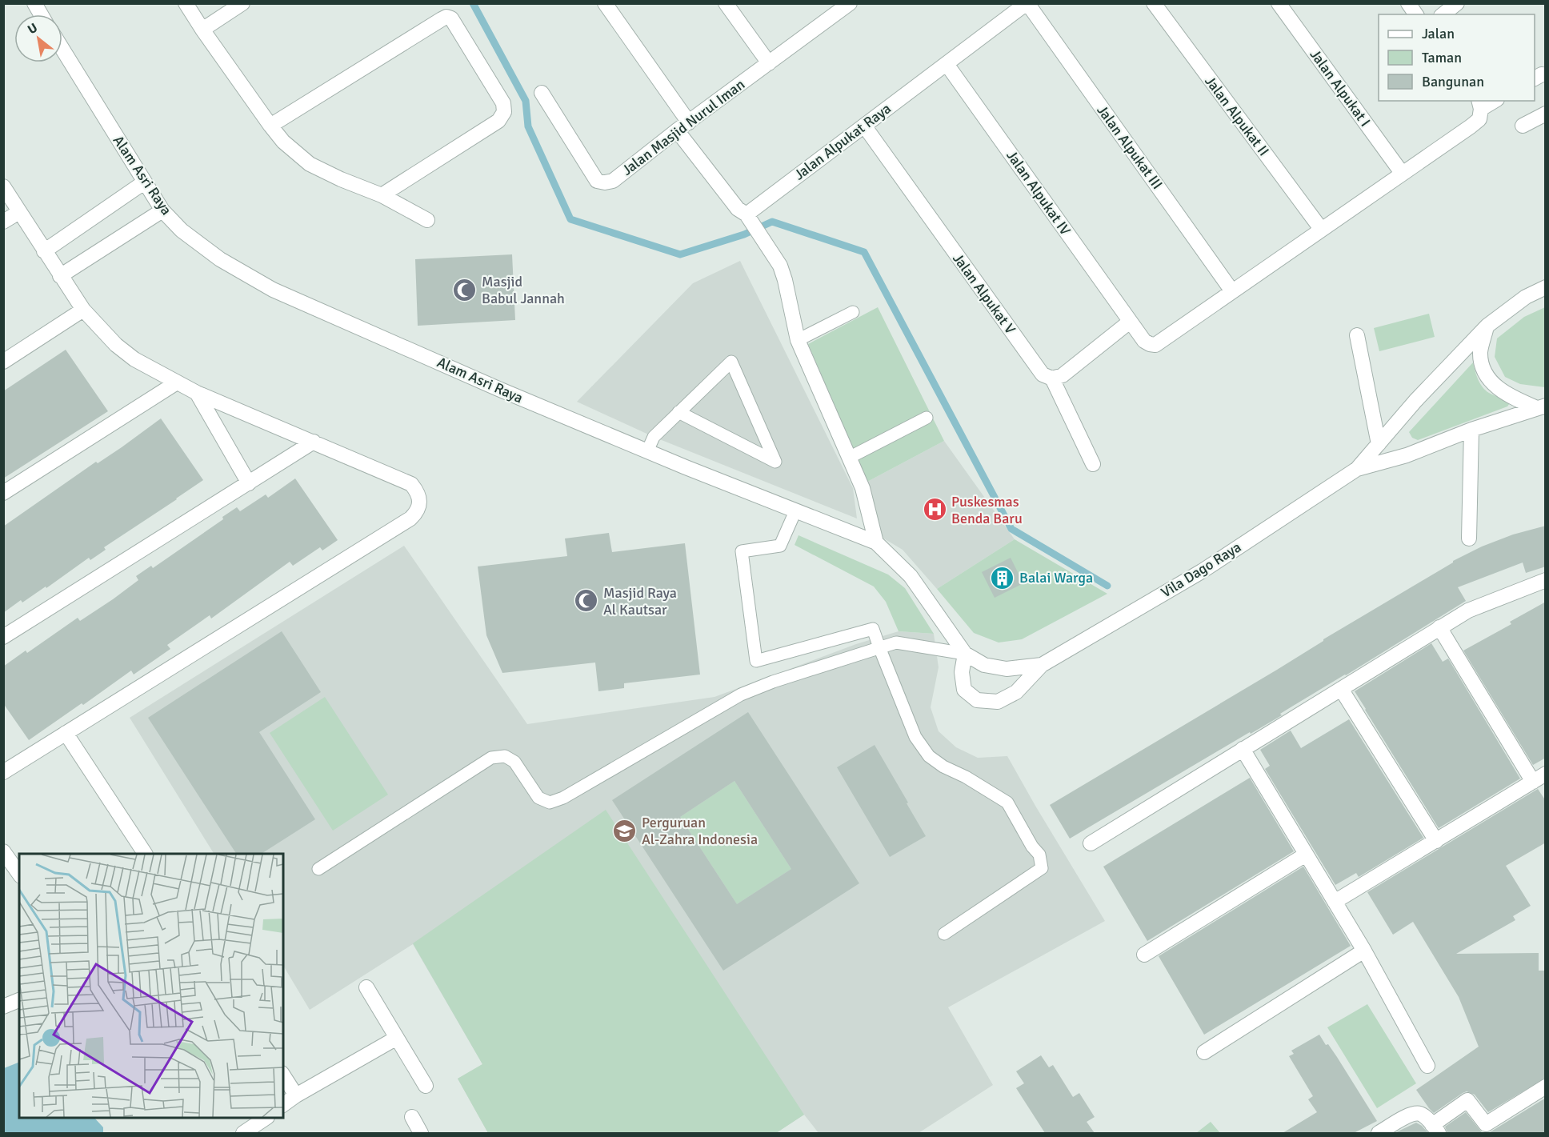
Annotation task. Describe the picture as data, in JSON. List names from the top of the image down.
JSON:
{
  "streets": {
    "street": [
      "Jalan Alpukat I",
      "Jalan Alpukat II",
      "Jalan Masjid Nurul Iman",
      "Jalan Alpukat Raya",
      "Jalan Alpukat III",
      "Alam Asri Raya",
      "Jalan Alpukat IV",
      "Jalan Alpukat V",
      "Vila Dago Raya"
    ]
  },
  "crossings": [
    ["Jalan Alpukat Raya", "Jalan Alpukat III"],
    ["Jalan Alpukat Raya", "Jalan Alpukat IV"],
    ["Jalan Alpukat Raya", "Jalan Alpukat V"],
    ["Jalan Alpukat III", "Jalan Alpukat IV"],
    ["Alam Asri Raya", "Vila Dago Raya"]
  ],
  "places": {
    "mosque": ["Masjid Babul Jannah", "Masjid Raya Al Kautsar"],
    "hospital": ["Puskesmas Benda Baru"],
    "building": ["Balai Warga"],
    "school or university": ["Perguruan Al-Zahra Indonesia"]
  },
  "legend": ["Jalan", "Taman", "Bangunan"],
  "north": "top left"
}
